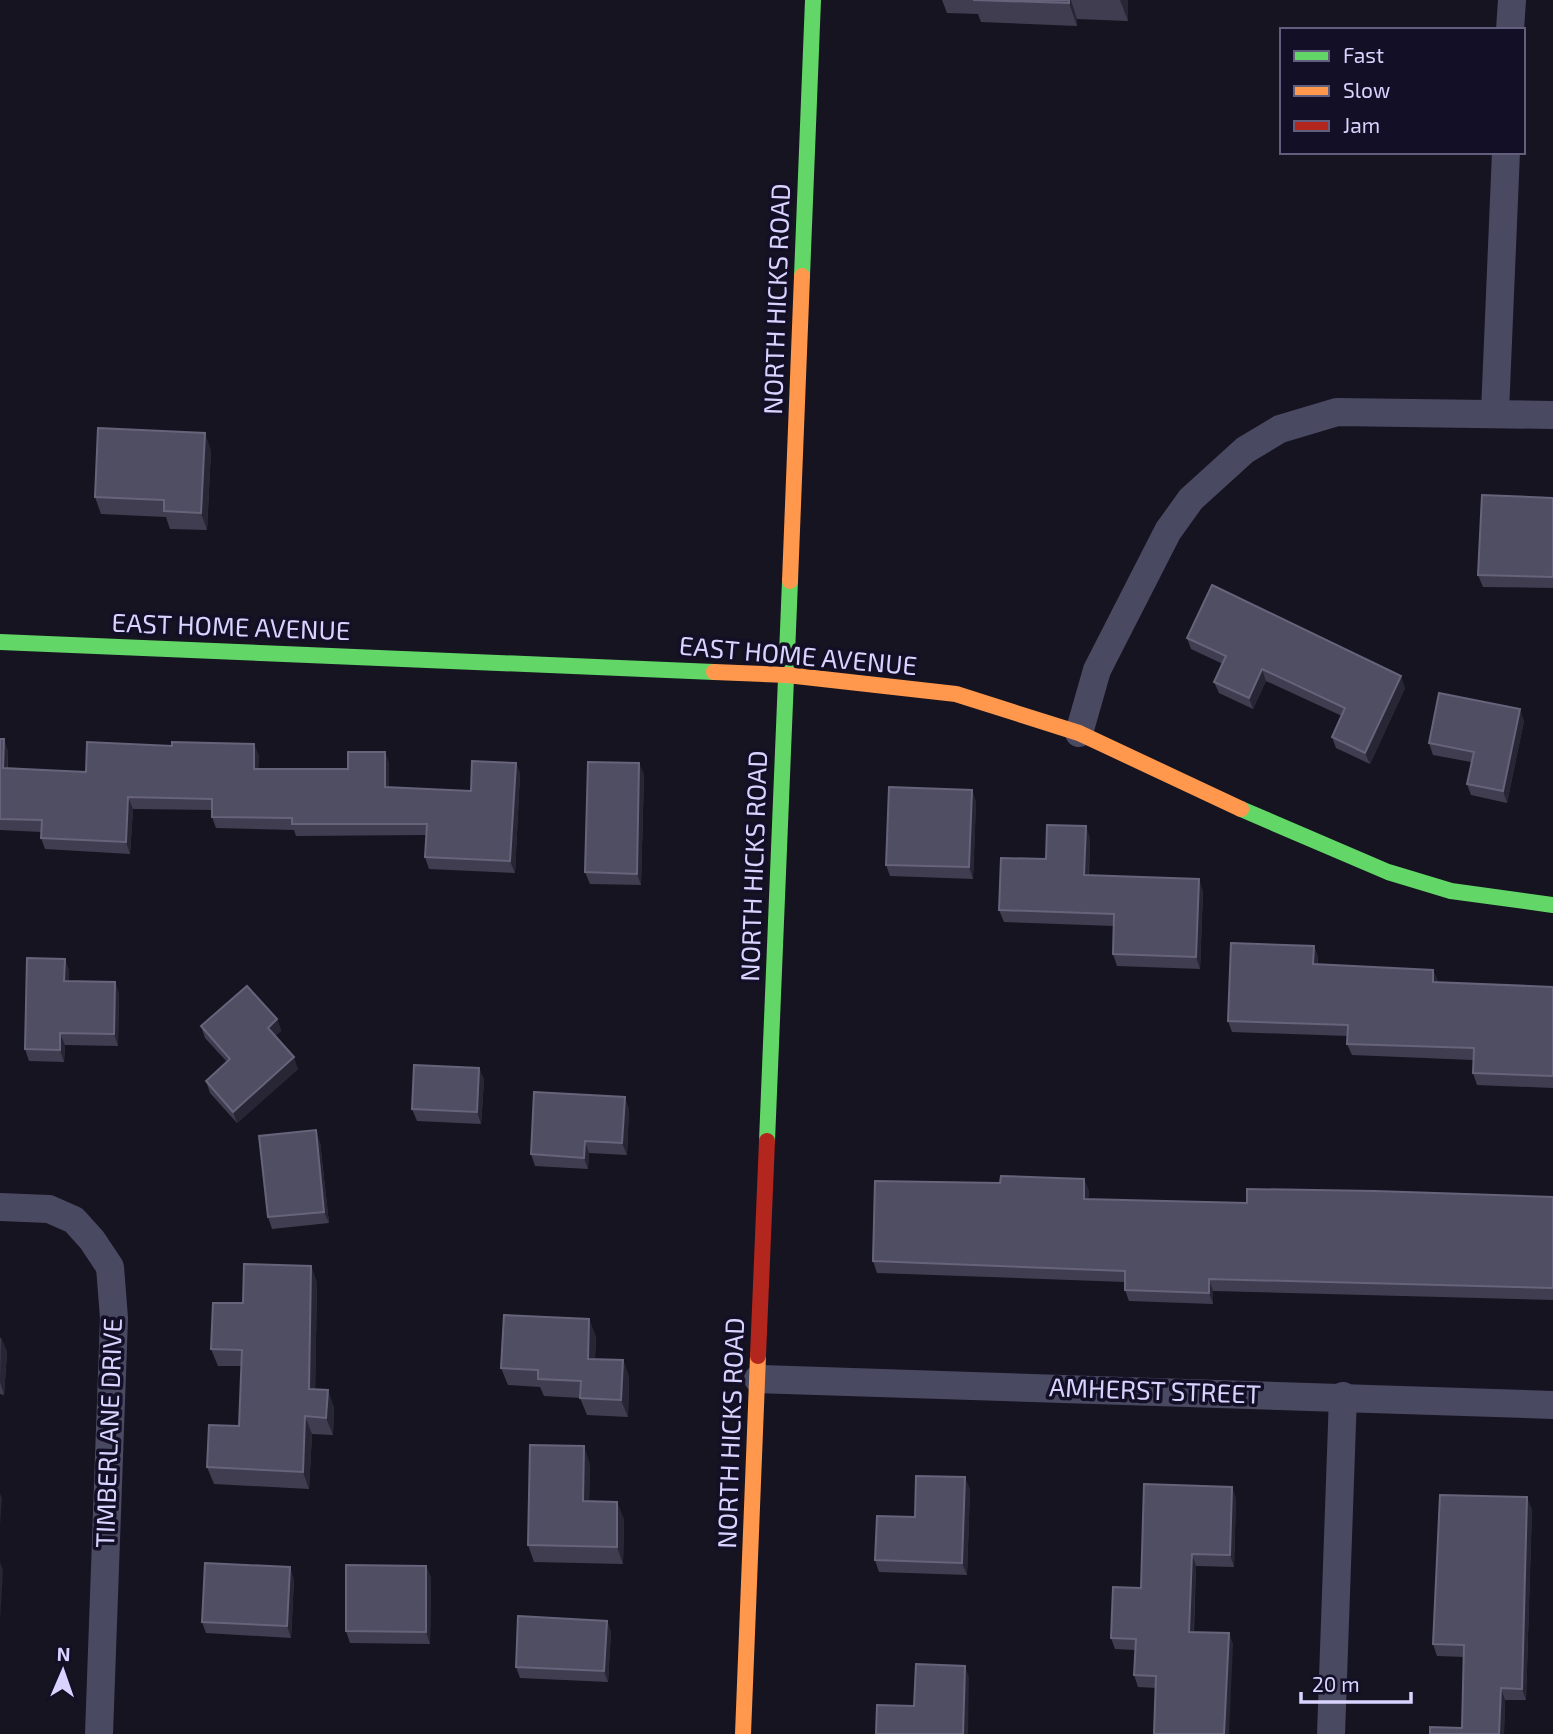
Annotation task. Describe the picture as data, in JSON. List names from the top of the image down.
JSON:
{
  "streets": {
    "main road": ["NORTH HICKS ROAD", "EAST HOME AVENUE"],
    "street": ["AMHERST STREET", "TIMBERLANE DRIVE"]
  },
  "crossings": [
    ["NORTH HICKS ROAD", "EAST HOME AVENUE"],
    ["NORTH HICKS ROAD", "AMHERST STREET"]
  ],
  "legend": ["Fast", "Slow", "Jam"],
  "scale_bar": "20 m",
  "north": "top"
}
